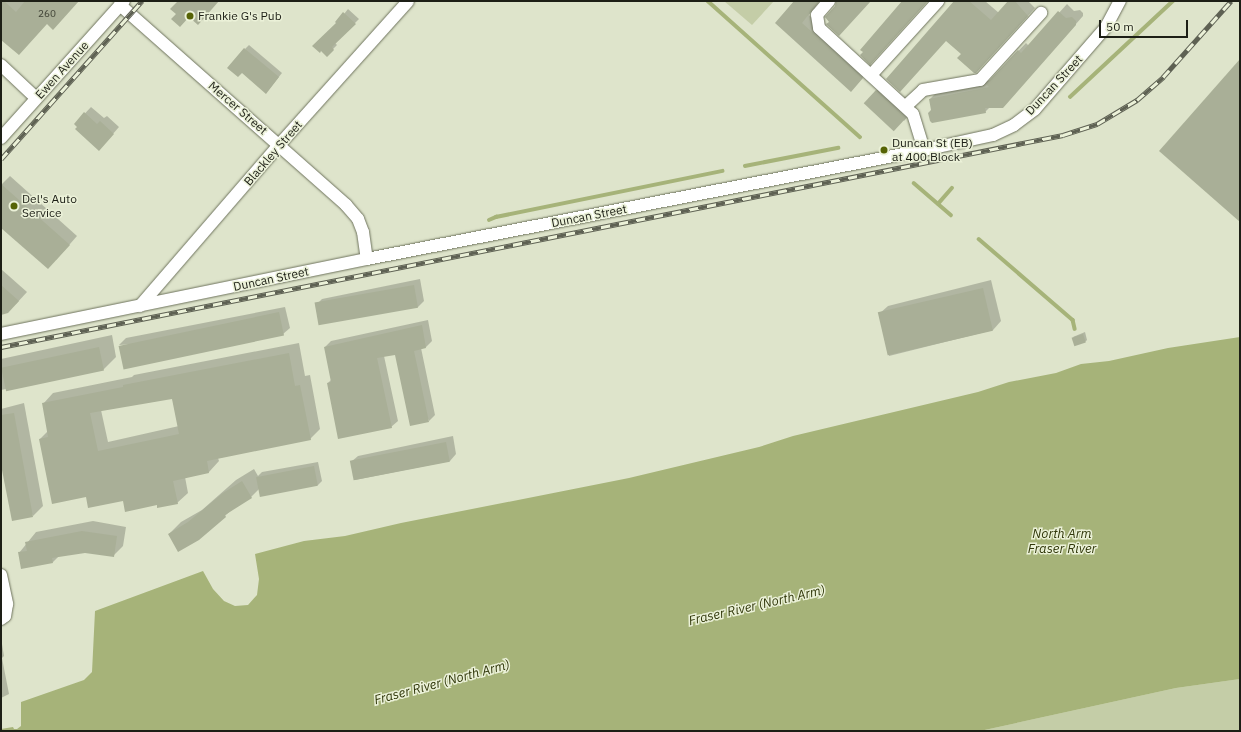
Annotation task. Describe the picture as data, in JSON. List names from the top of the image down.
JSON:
{
  "streets": {
    "street": [
      "Ewen Avenue",
      "Duncan Street",
      "Mercer Street",
      "Blackley Street"
    ]
  },
  "crossings": [
    ["Ewen Avenue", "Mercer Street"],
    ["Duncan Street", "Mercer Street"],
    ["Duncan Street", "Blackley Street"],
    ["Mercer Street", "Blackley Street"]
  ],
  "water": ["North Arm Fraser River", "Fraser River (North Arm)"],
  "places": ["Frankie G's Pub", "Duncan St (EB) at 400 Block", "Del's Auto Service"],
  "house_numbers": ["260"],
  "scale_bar": "50 m"
}
